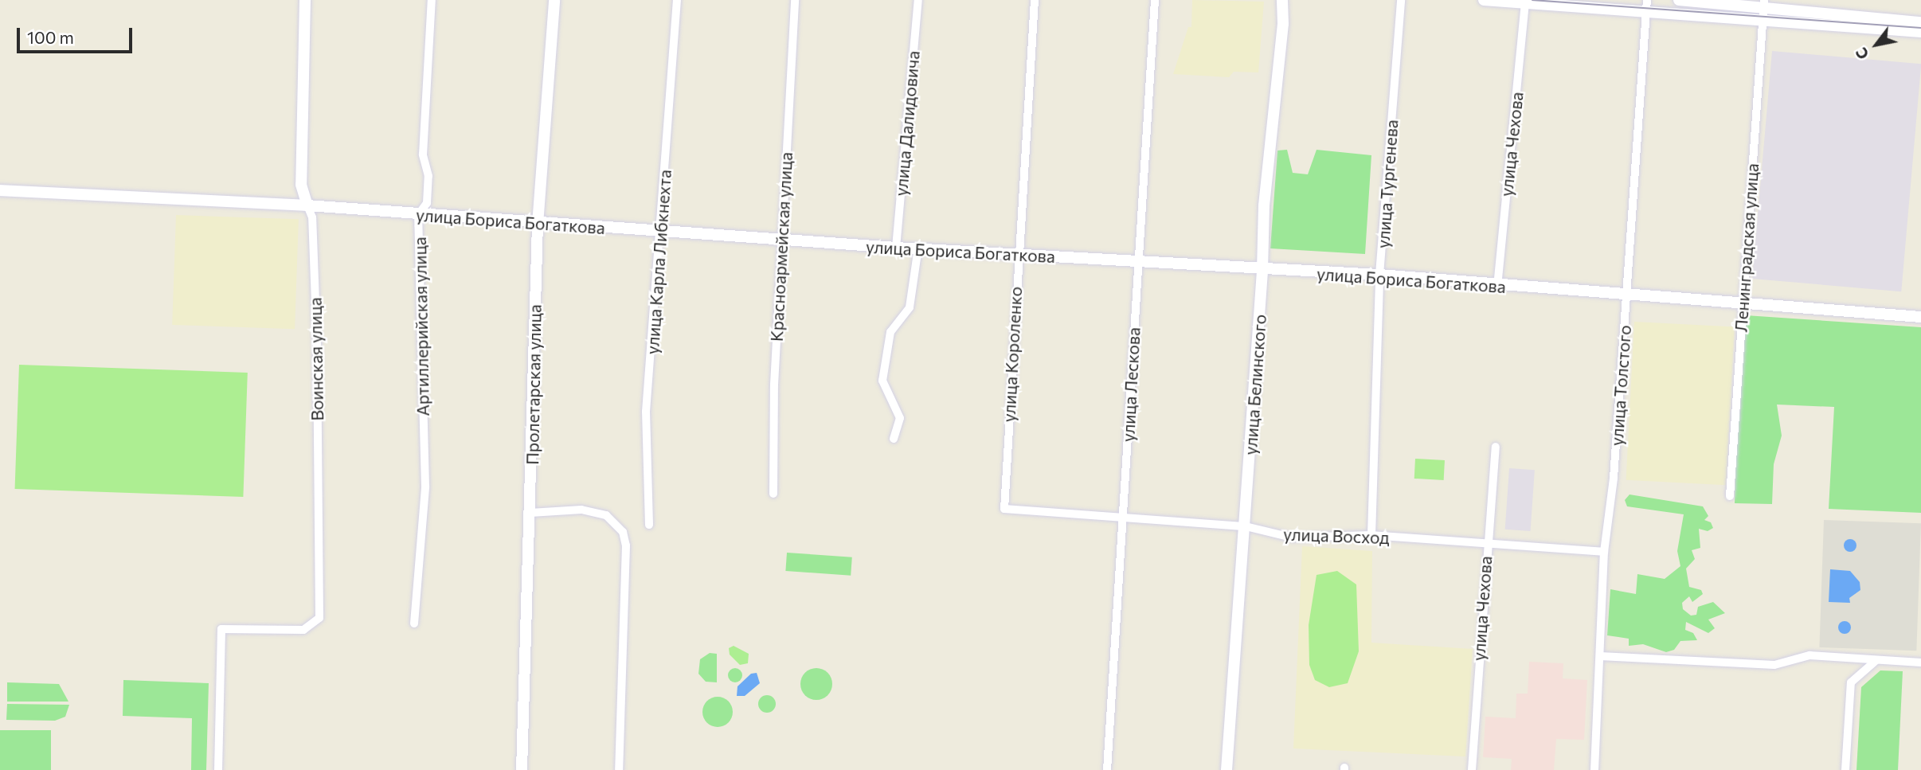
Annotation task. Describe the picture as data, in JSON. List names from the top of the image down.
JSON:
{
  "streets": {
    "main road": [
      "улица Бориса Богаткова",
      "Воинская улица",
      "Пролетарская улица",
      "улица Белинского"
    ],
    "street": [
      "улица Далидовича",
      "улица Чехова",
      "улица Тургенева",
      "Красноармейская улица",
      "Ленинградская улица",
      "улица Карла Либкнехта",
      "Артиллерийская улица",
      "улица Короленко",
      "улица Лескова",
      "улица Толстого",
      "улица Восход"
    ]
  },
  "crossings": [
    ["улица Далидовича", "улица Бориса Богаткова"],
    ["улица Чехова", "улица Бориса Богаткова"],
    ["улица Чехова", "улица Восход"],
    ["улица Тургенева", "улица Бориса Богаткова"],
    ["улица Тургенева", "улица Восход"],
    ["улица Бориса Богаткова", "Красноармейская улица"],
    ["улица Бориса Богаткова", "Ленинградская улица"],
    ["улица Бориса Богаткова", "улица Карла Либкнехта"],
    ["улица Бориса Богаткова", "Артиллерийская улица"],
    ["улица Бориса Богаткова", "улица Короленко"],
    ["улица Бориса Богаткова", "Воинская улица"],
    ["улица Бориса Богаткова", "Пролетарская улица"],
    ["улица Бориса Богаткова", "улица Лескова"],
    ["улица Бориса Богаткова", "улица Белинского"],
    ["улица Бориса Богаткова", "улица Толстого"],
    ["улица Короленко", "улица Восход"],
    ["улица Лескова", "улица Восход"],
    ["улица Белинского", "улица Восход"],
    ["улица Толстого", "улица Восход"]
  ],
  "scale_bar": "100 m",
  "north": "bottom left"
}
